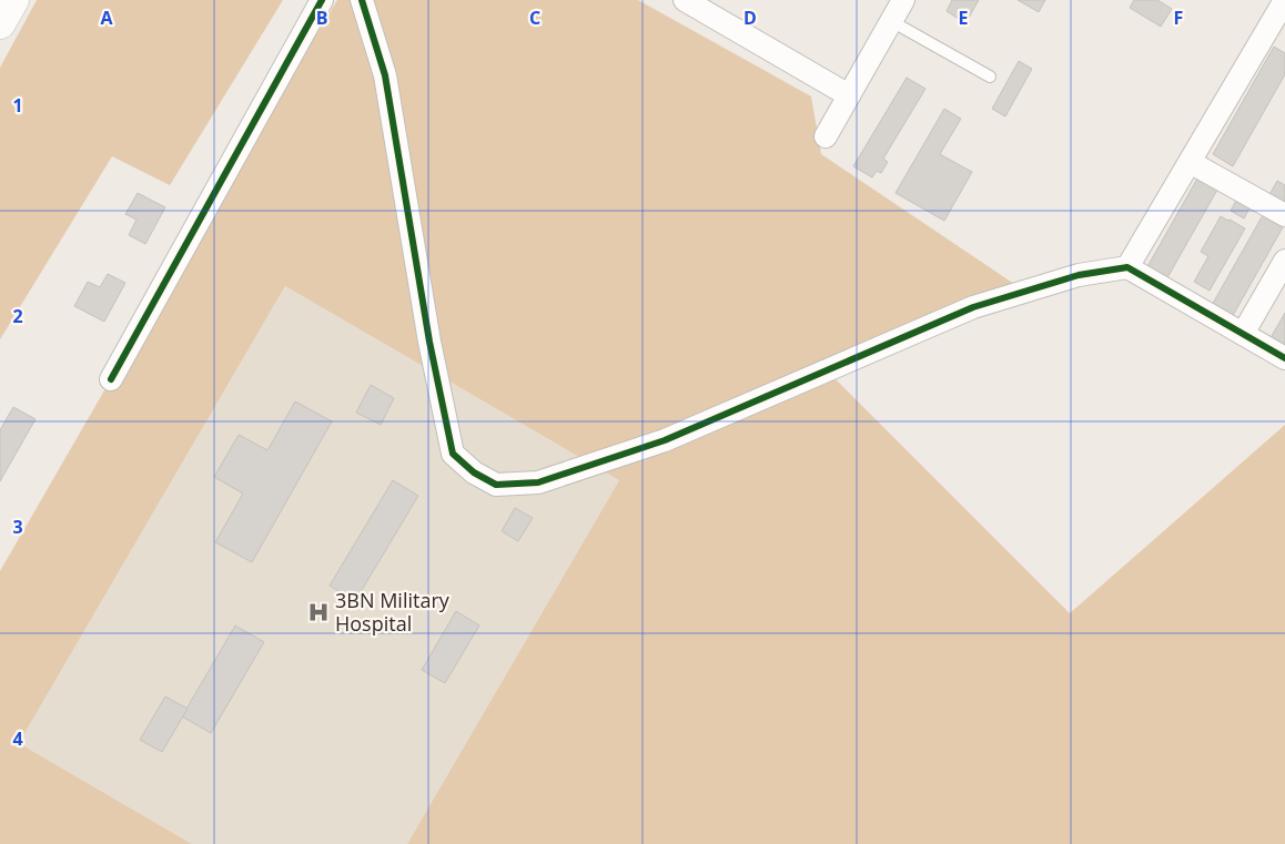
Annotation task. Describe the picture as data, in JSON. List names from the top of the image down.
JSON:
{
  "places": {
    "hospital": ["3BN Military Hospital"]
  },
  "grid": {
    "columns": [
      "A",
      "B",
      "C",
      "D",
      "E",
      "F"
    ],
    "rows": [
      "1",
      "2",
      "3",
      "4"
    ]
  }
}
